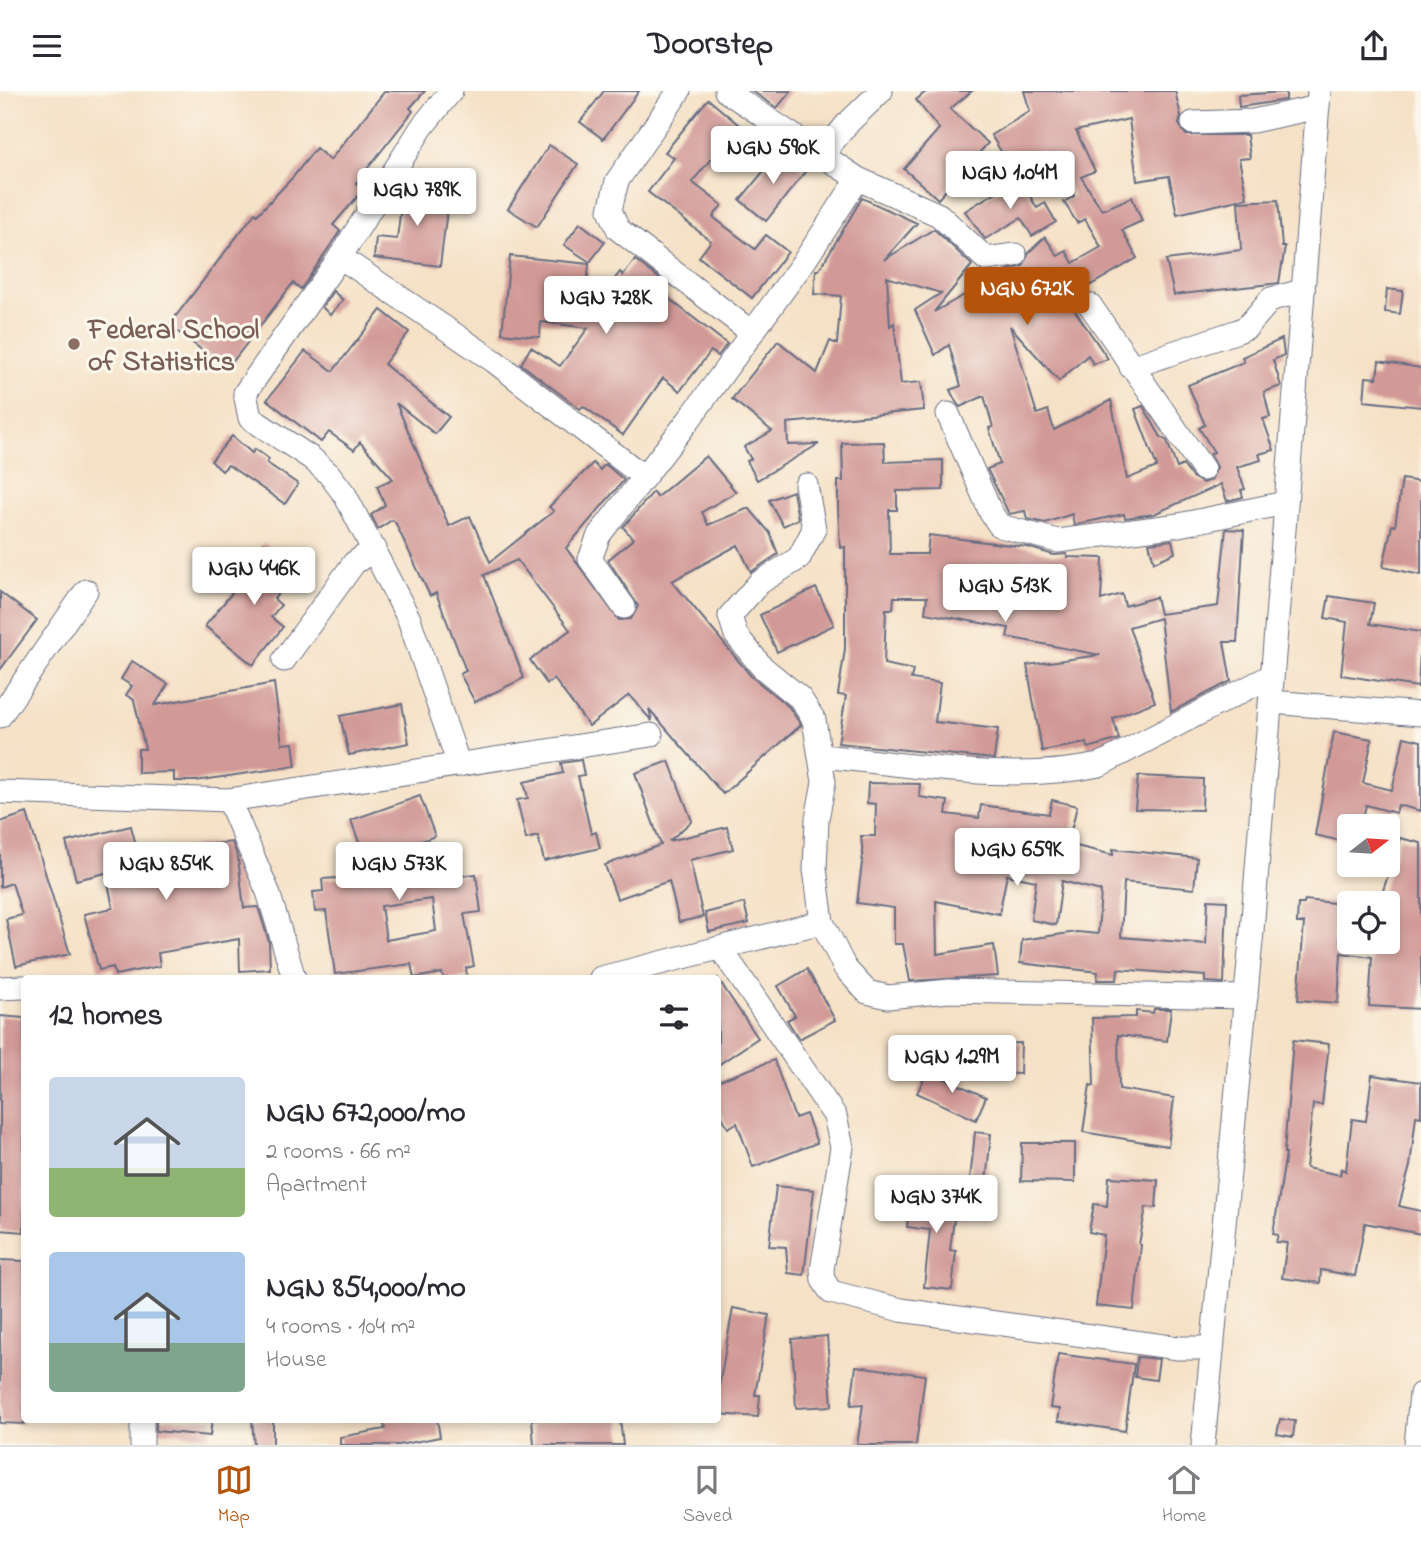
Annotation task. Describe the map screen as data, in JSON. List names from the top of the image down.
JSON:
{
  "places": ["Federal School of Statistics"],
  "north": "right",
  "page": {
    "header": "Doorstep",
    "price": [
      "NGN 590K",
      "NGN 1.04M",
      "NGN 789K",
      "NGN 672K",
      "NGN 728K",
      "NGN 446K",
      "NGN 513K",
      "NGN 659K",
      "NGN 854K",
      "NGN 573K",
      "NGN 1.29M",
      "NGN 374K"
    ],
    "heading": "12 homes",
    "list": [
      {
        "name": "NGN 672,000/mo",
        "note": "2 rooms · 66 m² · Apartment"
      },
      {
        "name": "NGN 854,000/mo",
        "note": "4 rooms · 104 m² · House"
      }
    ],
    "tabs": ["Map", "Saved", "Home"]
  }
}
